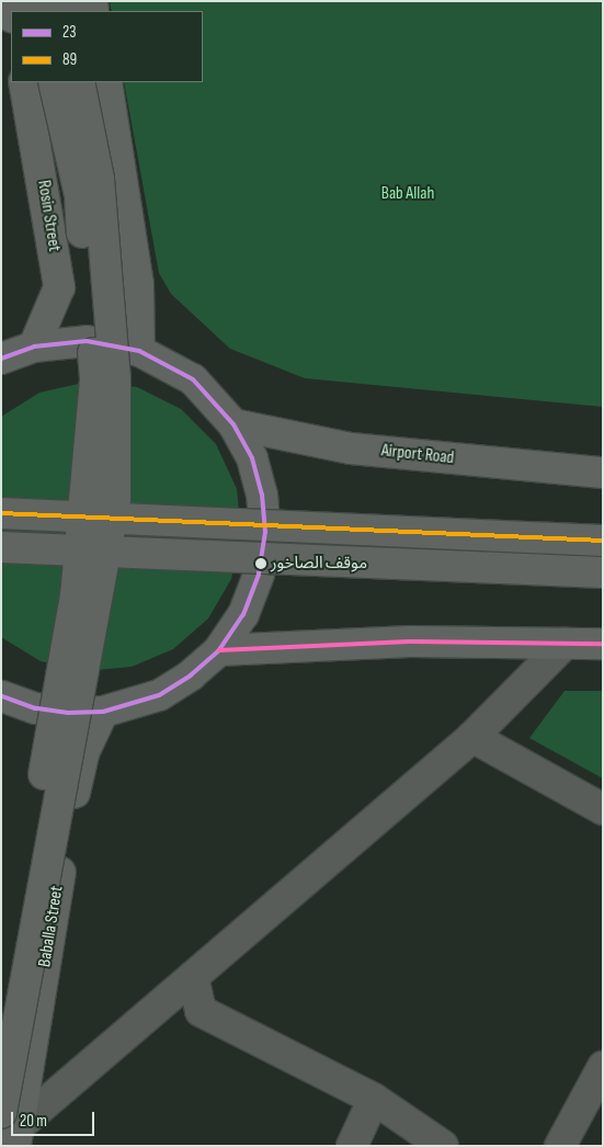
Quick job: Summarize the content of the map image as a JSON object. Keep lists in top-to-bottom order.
{
  "streets": {
    "main road": ["Rosin Street", "Airport Road", "Baballa Street"]
  },
  "parks": ["Bab Allah"],
  "places": ["موقف الصاخور"],
  "lines": ["transit line 23", "transit line 89"],
  "legend": ["23", "89"],
  "scale_bar": "20 m"
}
